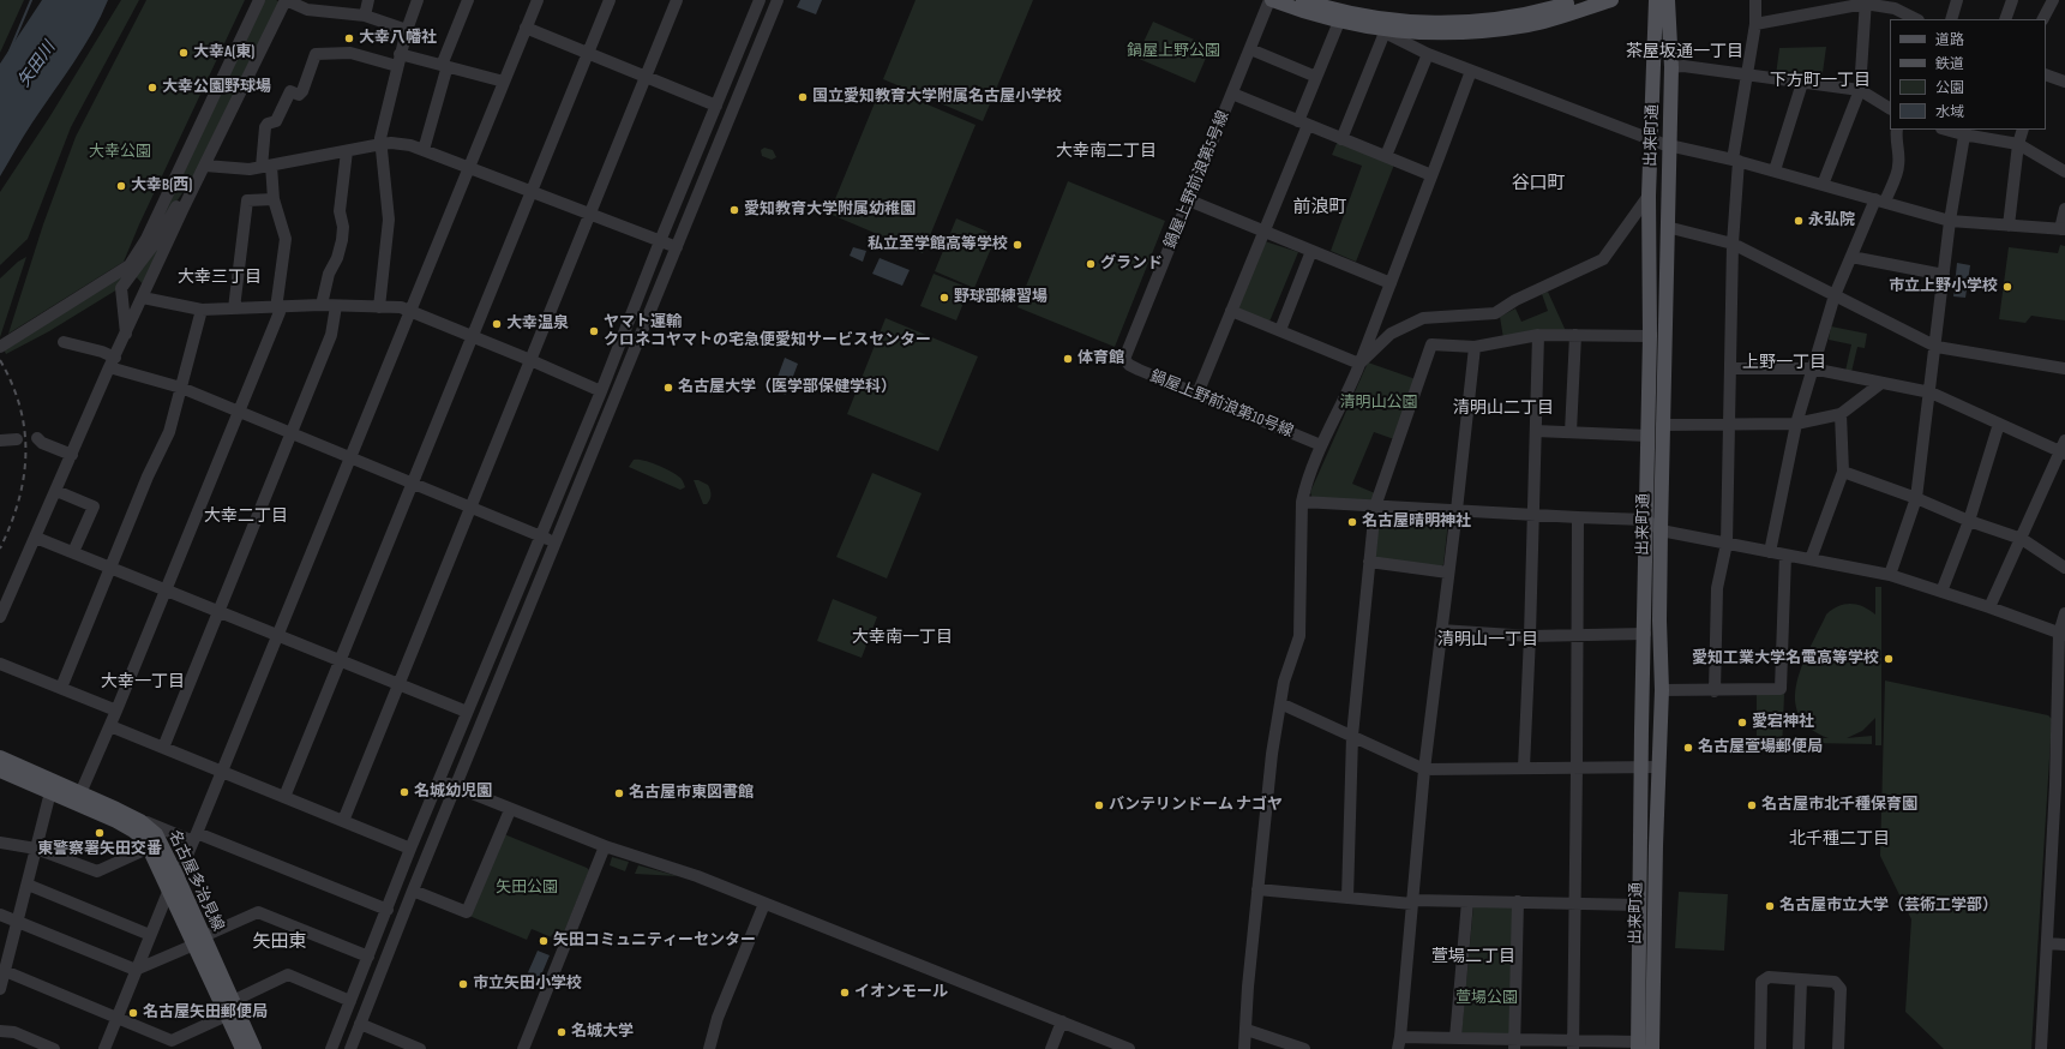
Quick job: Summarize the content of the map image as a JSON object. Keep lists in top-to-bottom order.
{
  "streets": {
    "main road": ["出来町通", "名古屋多治見線"],
    "street": ["鍋屋上野前浪第5号線", "鍋屋上野前浪第10号線"]
  },
  "crossings": [
    ["鍋屋上野前浪第5号線", "鍋屋上野前浪第10号線"]
  ],
  "districts": [
    "茶屋坂通一丁目",
    "下方町一丁目",
    "大幸南二丁目",
    "谷口町",
    "前浪町",
    "大幸三丁目",
    "上野一丁目",
    "清明山二丁目",
    "大幸二丁目",
    "大幸南一丁目",
    "清明山一丁目",
    "大幸一丁目",
    "北千種二丁目",
    "矢田東",
    "萱場二丁目"
  ],
  "water": ["矢田川"],
  "parks": [
    "鍋屋上野公園",
    "大幸公園",
    "清明山公園",
    "矢田公園",
    "萱場公園"
  ],
  "places": [
    "大幸八幡社",
    "大幸A(東)",
    "大幸公園野球場",
    "国立愛知教育大学附属名古屋小学校",
    "大幸B(西)",
    "愛知教育大学附属幼稚園",
    "永弘院",
    "私立至学館高等学校",
    "グランド",
    "市立上野小学校",
    "野球部練習場",
    "大幸温泉",
    "ヤマト運輸 クロネコヤマトの宅急便愛知サービスセンター",
    "体育館",
    "名古屋大学（医学部保健学科）",
    "名古屋晴明神社",
    "愛知工業大学名電高等学校",
    "愛宕神社",
    "名古屋萱場郵便局",
    "名城幼児園",
    "名古屋市東図書館",
    "バンテリンドーム ナゴヤ",
    "名古屋市北千種保育園",
    "東警察署矢田交番",
    "名古屋市立大学（芸術工学部）",
    "矢田コミュニティーセンター",
    "市立矢田小学校",
    "イオンモール",
    "名古屋矢田郵便局",
    "名城大学"
  ],
  "legend": [
    "道路",
    "鉄道",
    "公園",
    "水域"
  ]
}
